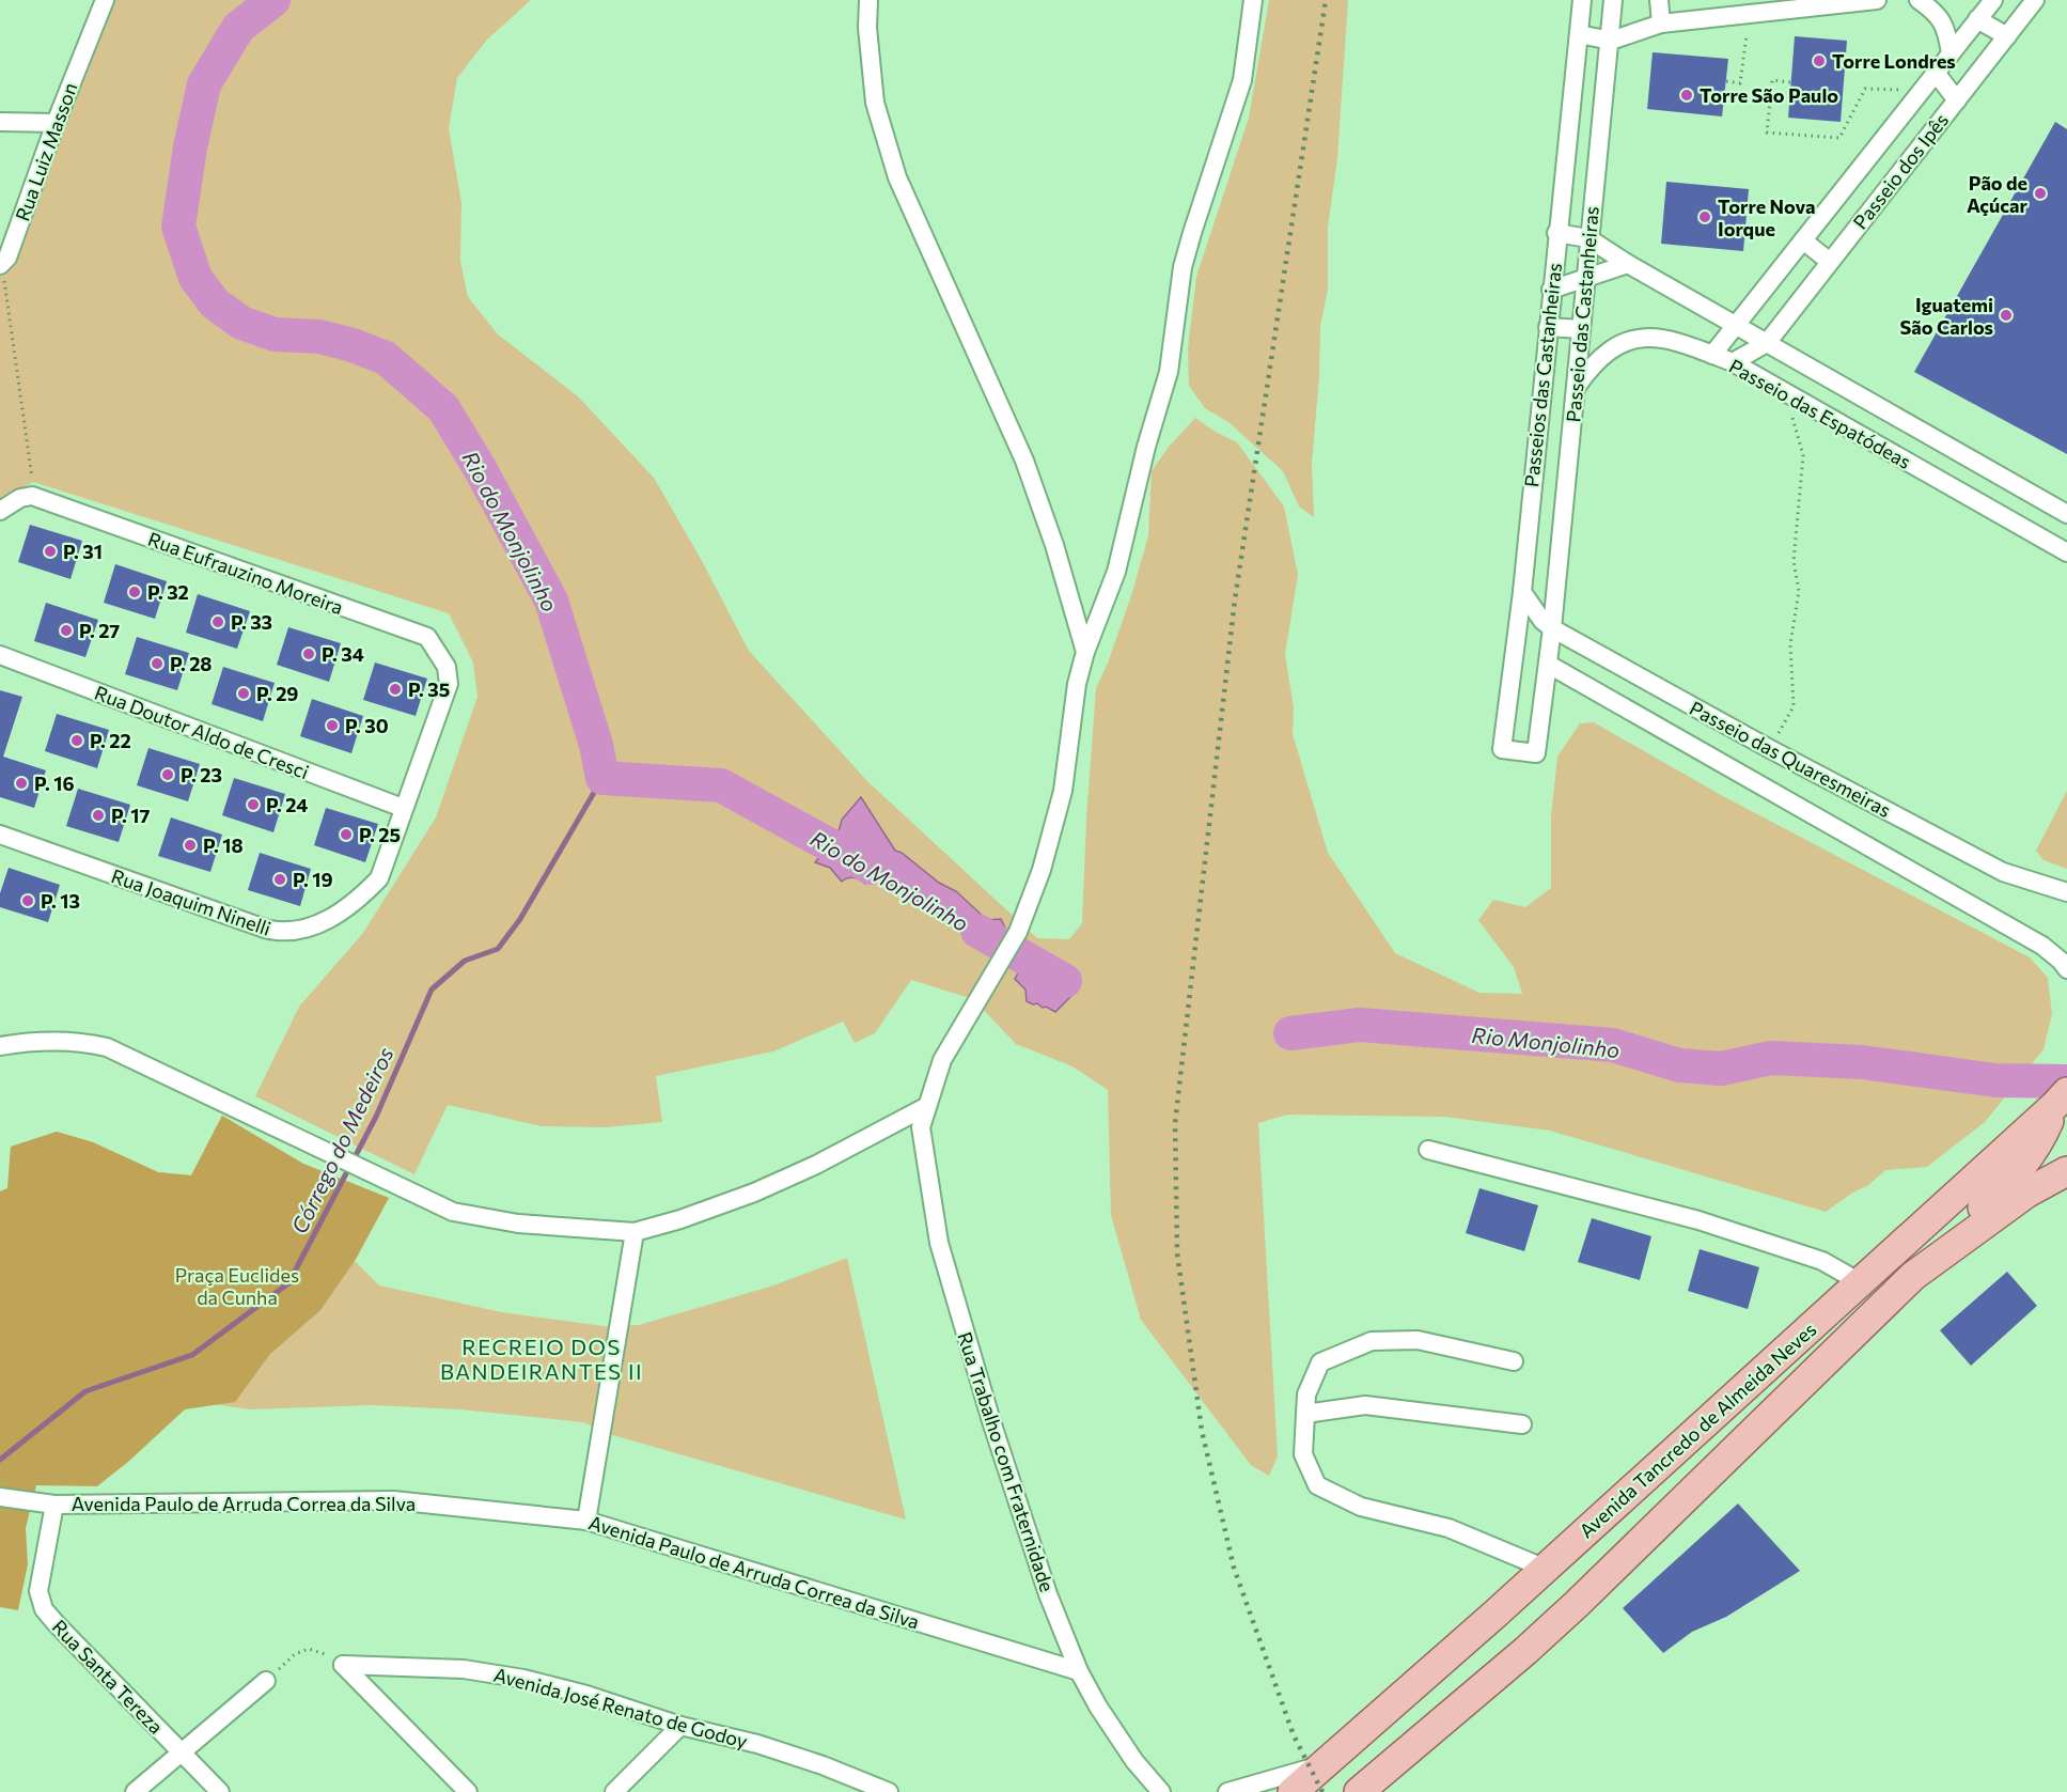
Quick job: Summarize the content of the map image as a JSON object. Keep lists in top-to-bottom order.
{
  "streets": {
    "main road": ["Avenida Tancredo de Almeida Neves"],
    "street": [
      "Rua Luiz Masson",
      "Passeio dos Ipês",
      "Passeio das Castanheiras",
      "Passeios das Castanheiras",
      "Passeio das Espatódeas",
      "Rua Eufrauzino Moreira",
      "Rua Doutor Aldo de Cresci",
      "Passeio das Quaresmeiras",
      "Rua Joaquim Ninelli",
      "Rua Trabalho com Fraternidade",
      "Avenida Paulo de Arruda Correa da Silva",
      "Rua Santa Tereza",
      "Avenida José Renato de Godoy"
    ]
  },
  "crossings": [
    ["Passeio dos Ipês", "Passeio das Espatódeas"],
    ["Passeio das Castanheiras", "Passeio das Espatódeas"],
    ["Passeio das Castanheiras", "Passeio das Quaresmeiras"],
    ["Passeios das Castanheiras", "Passeio das Quaresmeiras"],
    ["Rua Eufrauzino Moreira", "Rua Joaquim Ninelli"],
    ["Rua Doutor Aldo de Cresci", "Rua Joaquim Ninelli"],
    ["Rua Trabalho com Fraternidade", "Avenida Paulo de Arruda Correa da Silva"],
    ["Avenida Paulo de Arruda Correa da Silva", "Rua Santa Tereza"]
  ],
  "districts": ["RECREIO DOS BANDEIRANTES II"],
  "water": ["Rio do Monjolinho", "Rio Monjolinho", "Córrego do Medeiros"],
  "parks": ["Praça Euclides da Cunha"],
  "places": [
    "Torre Londres",
    "Torre São Paulo",
    "Pão de Açúcar",
    "Torre Nova Iorque",
    "Iguatemi São Carlos",
    "P. 31",
    "P. 32",
    "P. 33",
    "P. 27",
    "P. 34",
    "P. 28",
    "P. 35",
    "P. 29",
    "P. 30",
    "P. 22",
    "P. 23",
    "P. 16",
    "P. 24",
    "P. 17",
    "P. 25",
    "P. 18",
    "P. 19",
    "P. 13"
  ]
}
